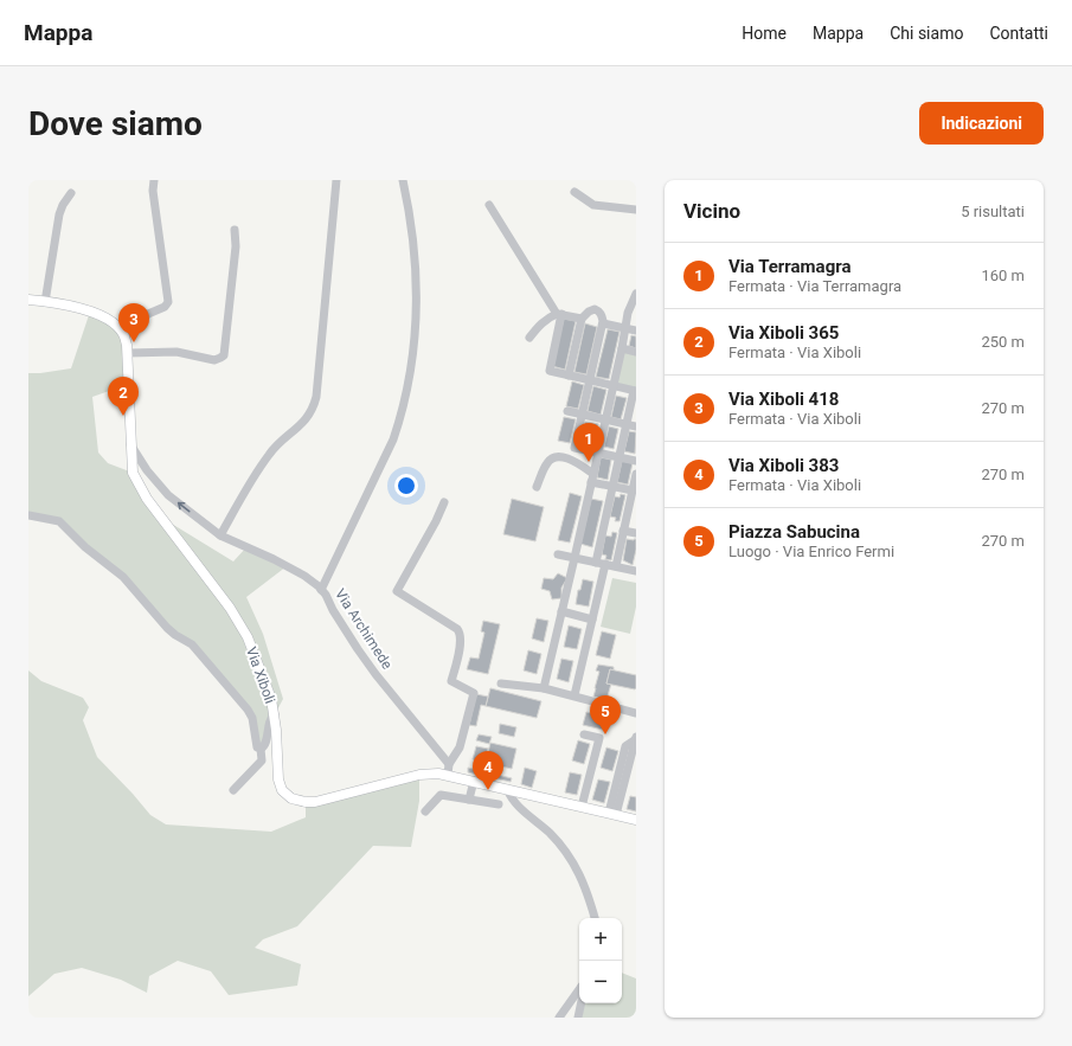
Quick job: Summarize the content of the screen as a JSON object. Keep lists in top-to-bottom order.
{
  "streets": {
    "main road": ["Via Xiboli"],
    "street": ["Via Archimede"]
  },
  "crossings": [
    ["Via Archimede", "Via Xiboli"]
  ],
  "page": {
    "header": "Mappa",
    "nav": [
      "Home",
      "Mappa",
      "Chi siamo",
      "Contatti"
    ],
    "buttons": "Indicazioni",
    "title": "Dove siamo",
    "heading": ["Vicino", "5 risultati"],
    "list": [
      {
        "mark": "1",
        "name": "Via Terramagra",
        "note": "Fermata · Via Terramagra",
        "value": "160 m"
      },
      {
        "mark": "2",
        "name": "Via Xiboli 365",
        "note": "Fermata · Via Xiboli",
        "value": "250 m"
      },
      {
        "mark": "3",
        "name": "Via Xiboli 418",
        "note": "Fermata · Via Xiboli",
        "value": "270 m"
      },
      {
        "mark": "4",
        "name": "Via Xiboli 383",
        "note": "Fermata · Via Xiboli",
        "value": "270 m"
      },
      {
        "mark": "5",
        "name": "Piazza Sabucina",
        "note": "Luogo · Via Enrico Fermi",
        "value": "270 m"
      }
    ],
    "pins": [
      "3",
      "2",
      "1",
      "5",
      "4"
    ],
    "map_buttons": ["+", "−"]
  }
}
